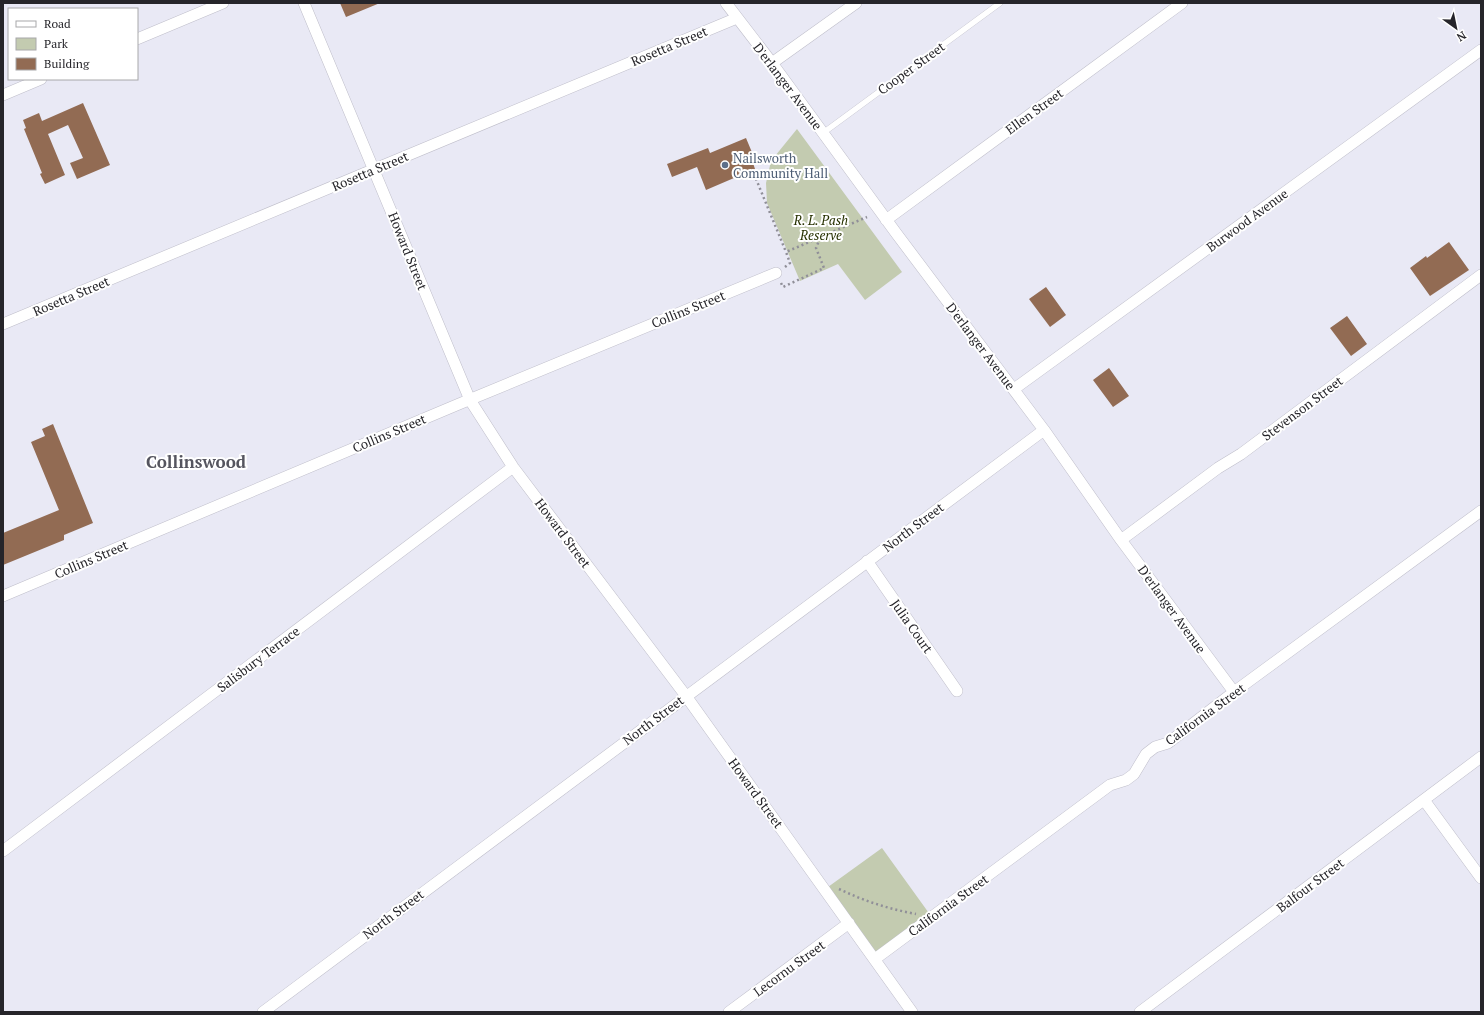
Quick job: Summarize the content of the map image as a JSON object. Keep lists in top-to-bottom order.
{
  "streets": {
    "street": [
      "Rosetta Street",
      "D'erlanger Avenue",
      "Ellen Street",
      "Burwood Avenue",
      "Howard Street",
      "Collins Street",
      "Stevenson Street",
      "North Street",
      "Julia Court",
      "Salisbury Terrace",
      "California Street",
      "Balfour Street",
      "Lecornu Street"
    ],
    "lane": ["Cooper Street"]
  },
  "crossings": [
    ["Rosetta Street", "D'erlanger Avenue"],
    ["Rosetta Street", "Howard Street"],
    ["Cooper Street", "D'erlanger Avenue"],
    ["D'erlanger Avenue", "Ellen Street"],
    ["D'erlanger Avenue", "Burwood Avenue"],
    ["D'erlanger Avenue", "Stevenson Street"],
    ["D'erlanger Avenue", "North Street"],
    ["D'erlanger Avenue", "California Street"],
    ["Howard Street", "Collins Street"],
    ["Howard Street", "North Street"],
    ["Howard Street", "Salisbury Terrace"],
    ["Howard Street", "California Street"],
    ["Howard Street", "Lecornu Street"],
    ["North Street", "Julia Court"]
  ],
  "districts": ["Collinswood"],
  "parks": ["R. L. Pash Reserve"],
  "places": ["Nailsworth Community Hall"],
  "legend": ["Road", "Park", "Building"],
  "north": "bottom right"
}
